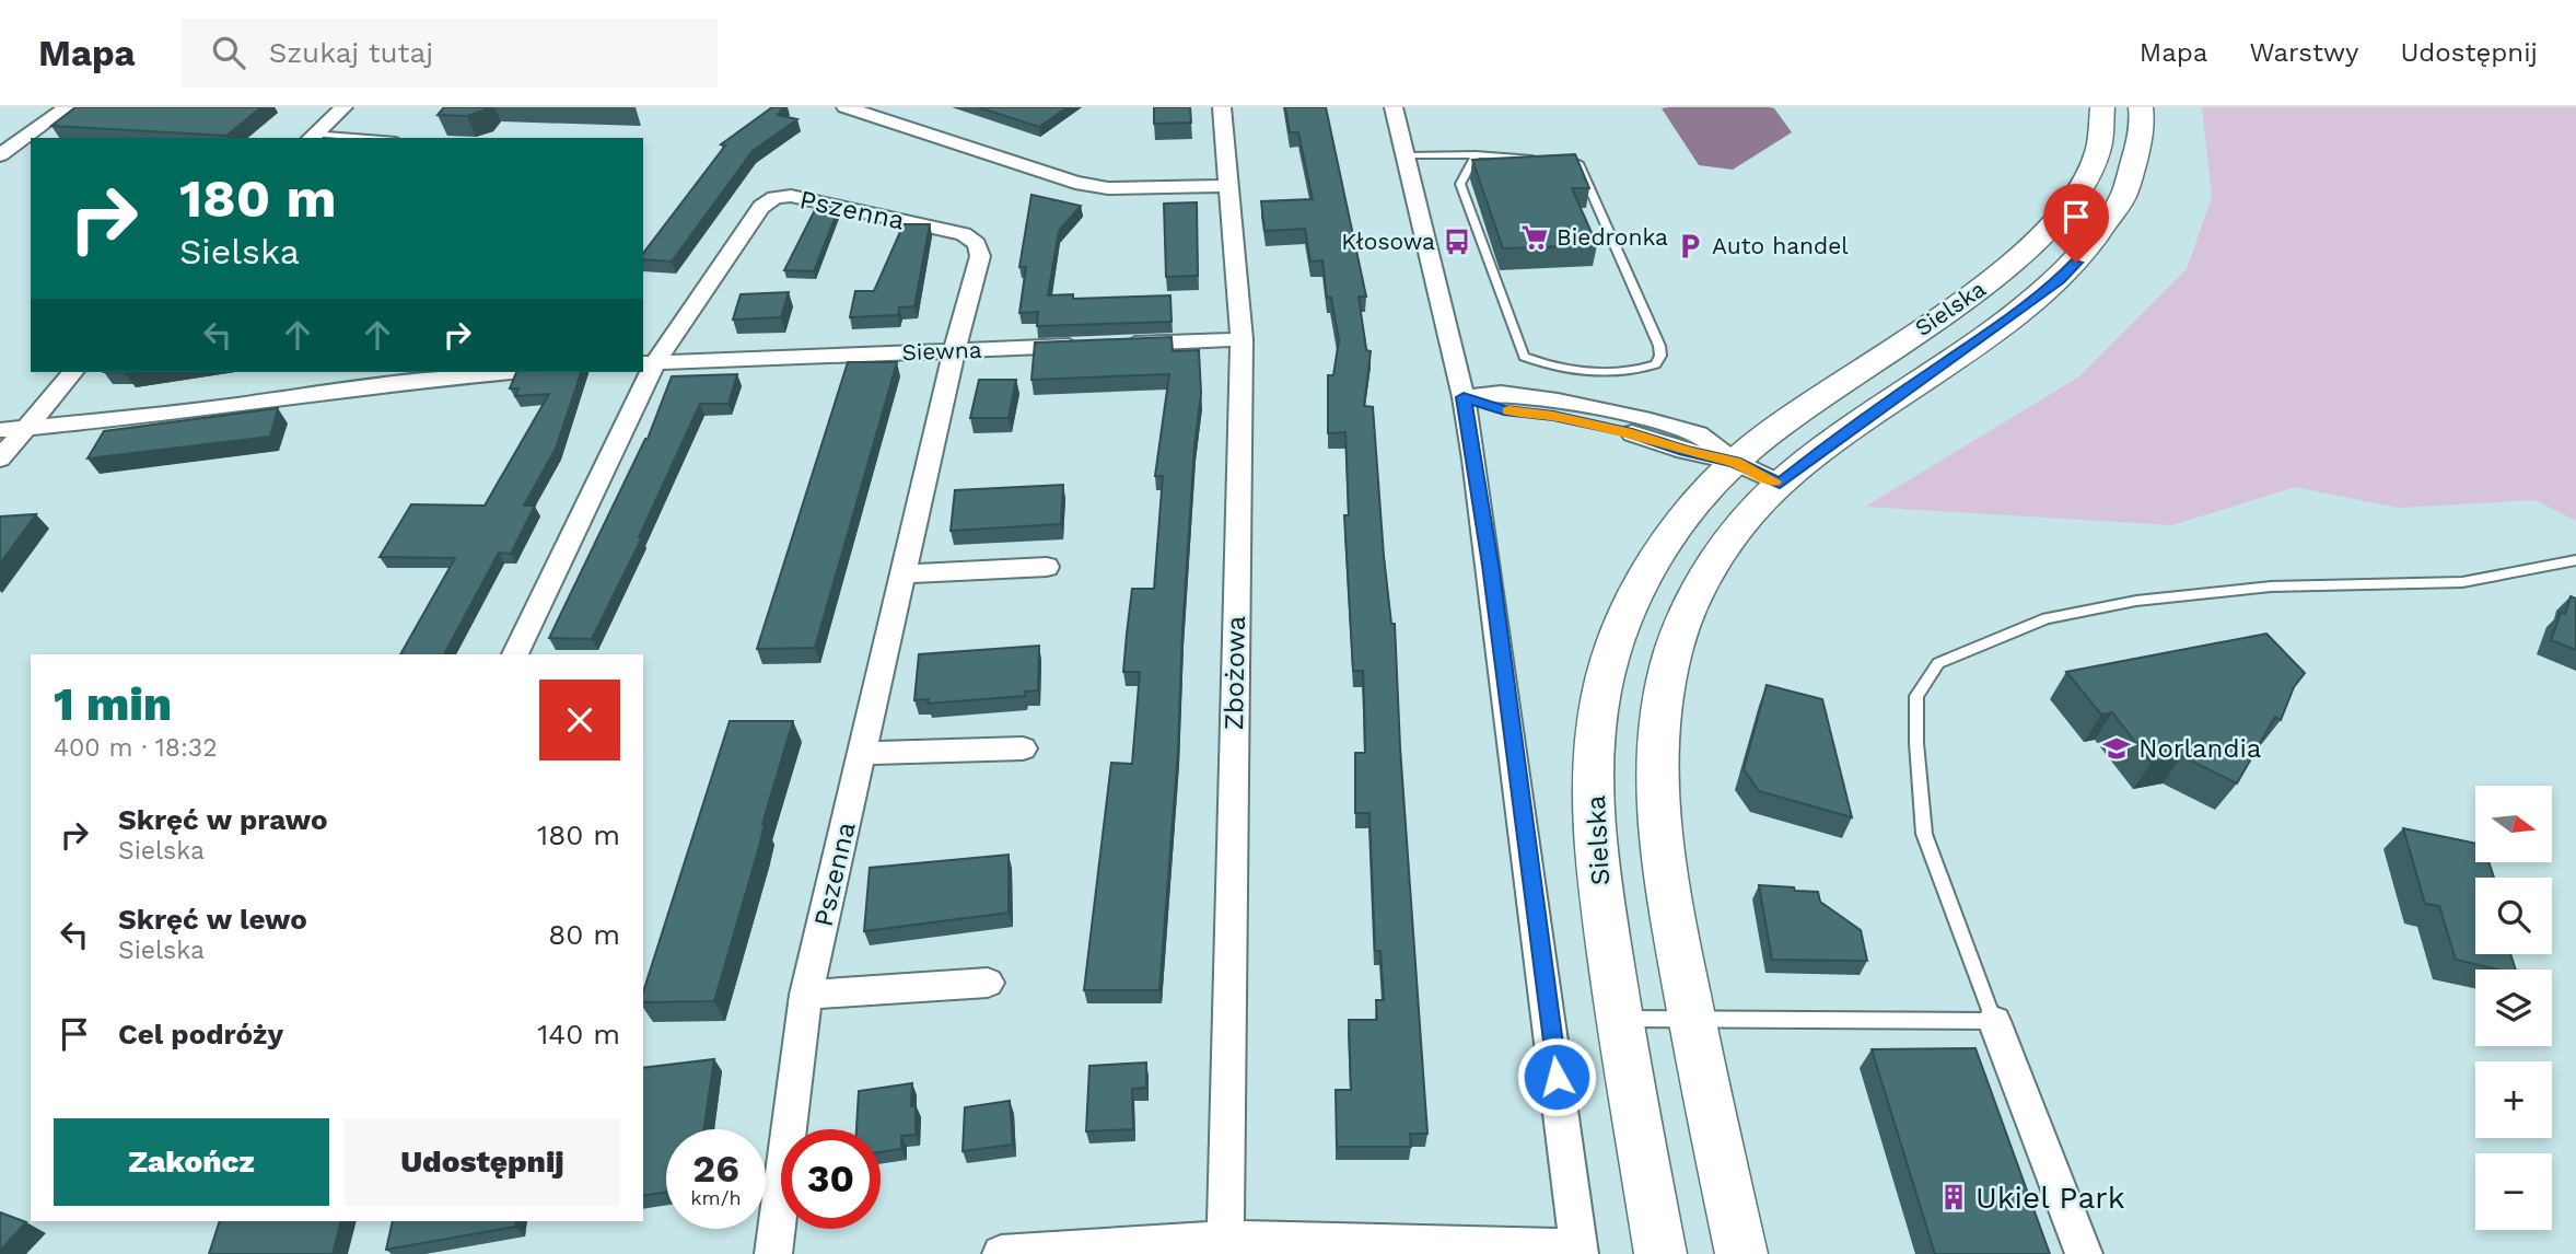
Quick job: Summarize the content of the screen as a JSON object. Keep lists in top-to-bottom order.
{
  "streets": {
    "main road": ["Sielska"],
    "street": ["Pszenna", "Siewna", "Zbożowa"]
  },
  "crossings": [
    ["Pszenna", "Siewna"]
  ],
  "places": {
    "supermarket": ["Biedronka"],
    "bus stop": ["Kłosowa"],
    "parking": ["Auto handel"],
    "school or university": ["Norlandia"],
    "building": ["Ukiel Park"]
  },
  "north": "right",
  "page": {
    "header": "Mapa",
    "search": "Szukaj tutaj",
    "nav": ["Mapa", "Warstwy", "Udostępnij"],
    "turn": ["180 m", "Sielska"],
    "heading": ["1 min", "400 m · 18:32"],
    "list": [
      {
        "name": "Skręć w prawo",
        "note": "Sielska",
        "value": "180 m"
      },
      {
        "name": "Skręć w lewo",
        "note": "Sielska",
        "value": "80 m"
      },
      {
        "name": "Cel podróży",
        "value": "140 m"
      }
    ],
    "map_buttons": ["+", "−"],
    "buttons": ["Zakończ", "Udostępnij"],
    "speed": "26 km/h",
    "limit": "30"
  }
}
